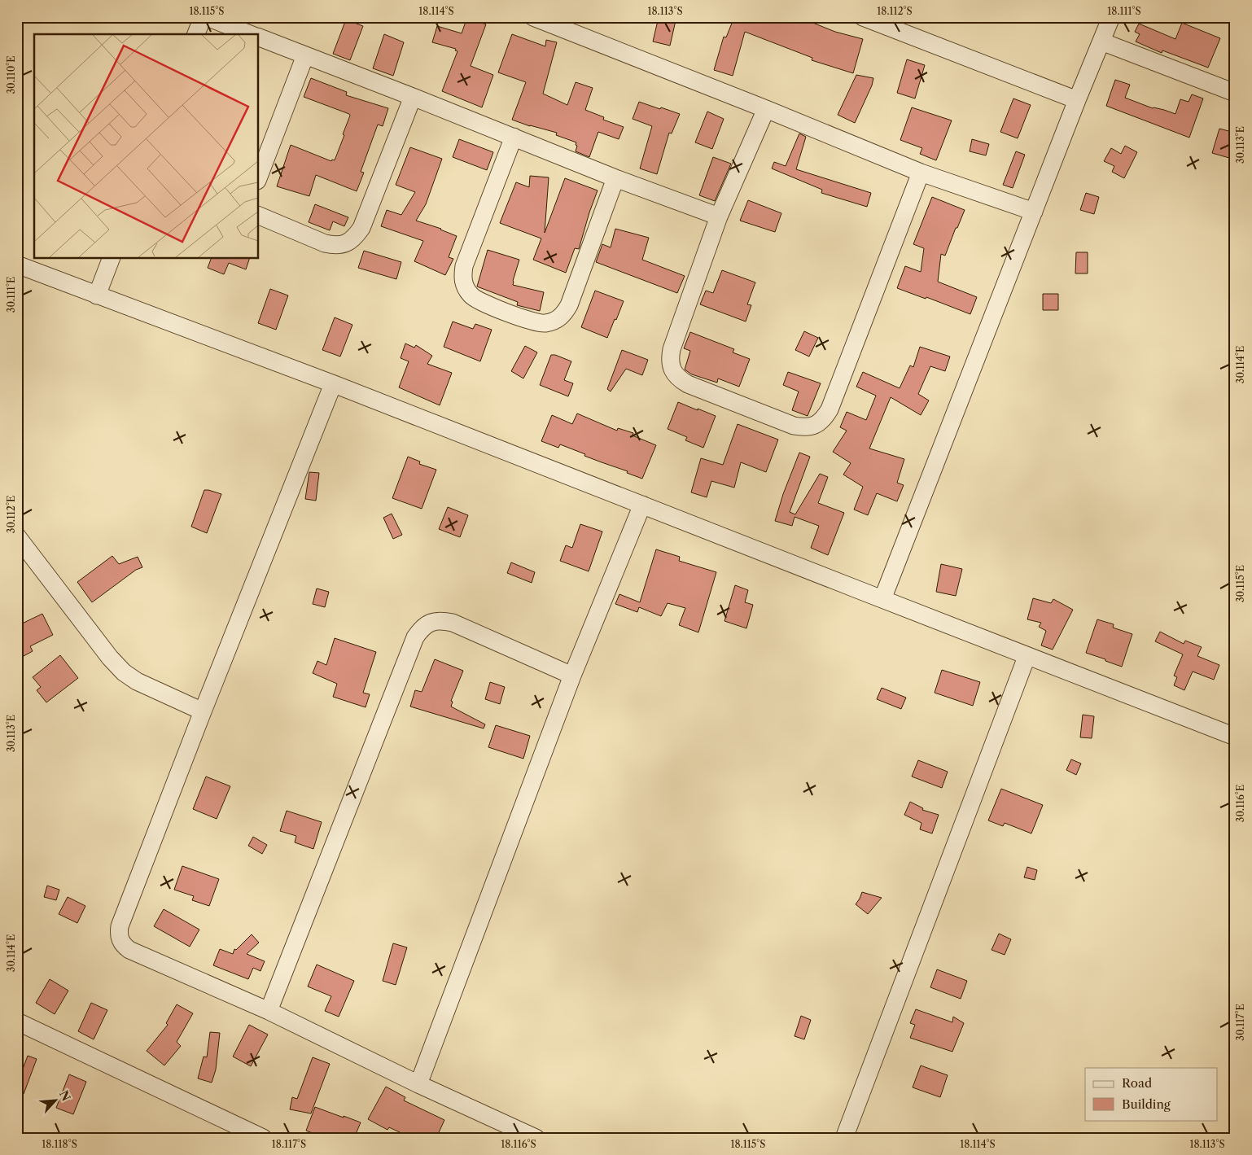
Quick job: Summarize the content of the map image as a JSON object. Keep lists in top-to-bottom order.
{
  "legend": ["Road", "Building"],
  "north": "top right",
  "coordinates": [
    "18.115°S",
    "18.114°S",
    "18.113°S",
    "18.112°S",
    "18.111°S",
    "30.110°E",
    "30.113°E",
    "30.111°E",
    "30.114°E",
    "30.112°E",
    "30.115°E",
    "30.116°E",
    "30.117°E",
    "18.118°S",
    "18.117°S",
    "18.116°S"
  ]
}
